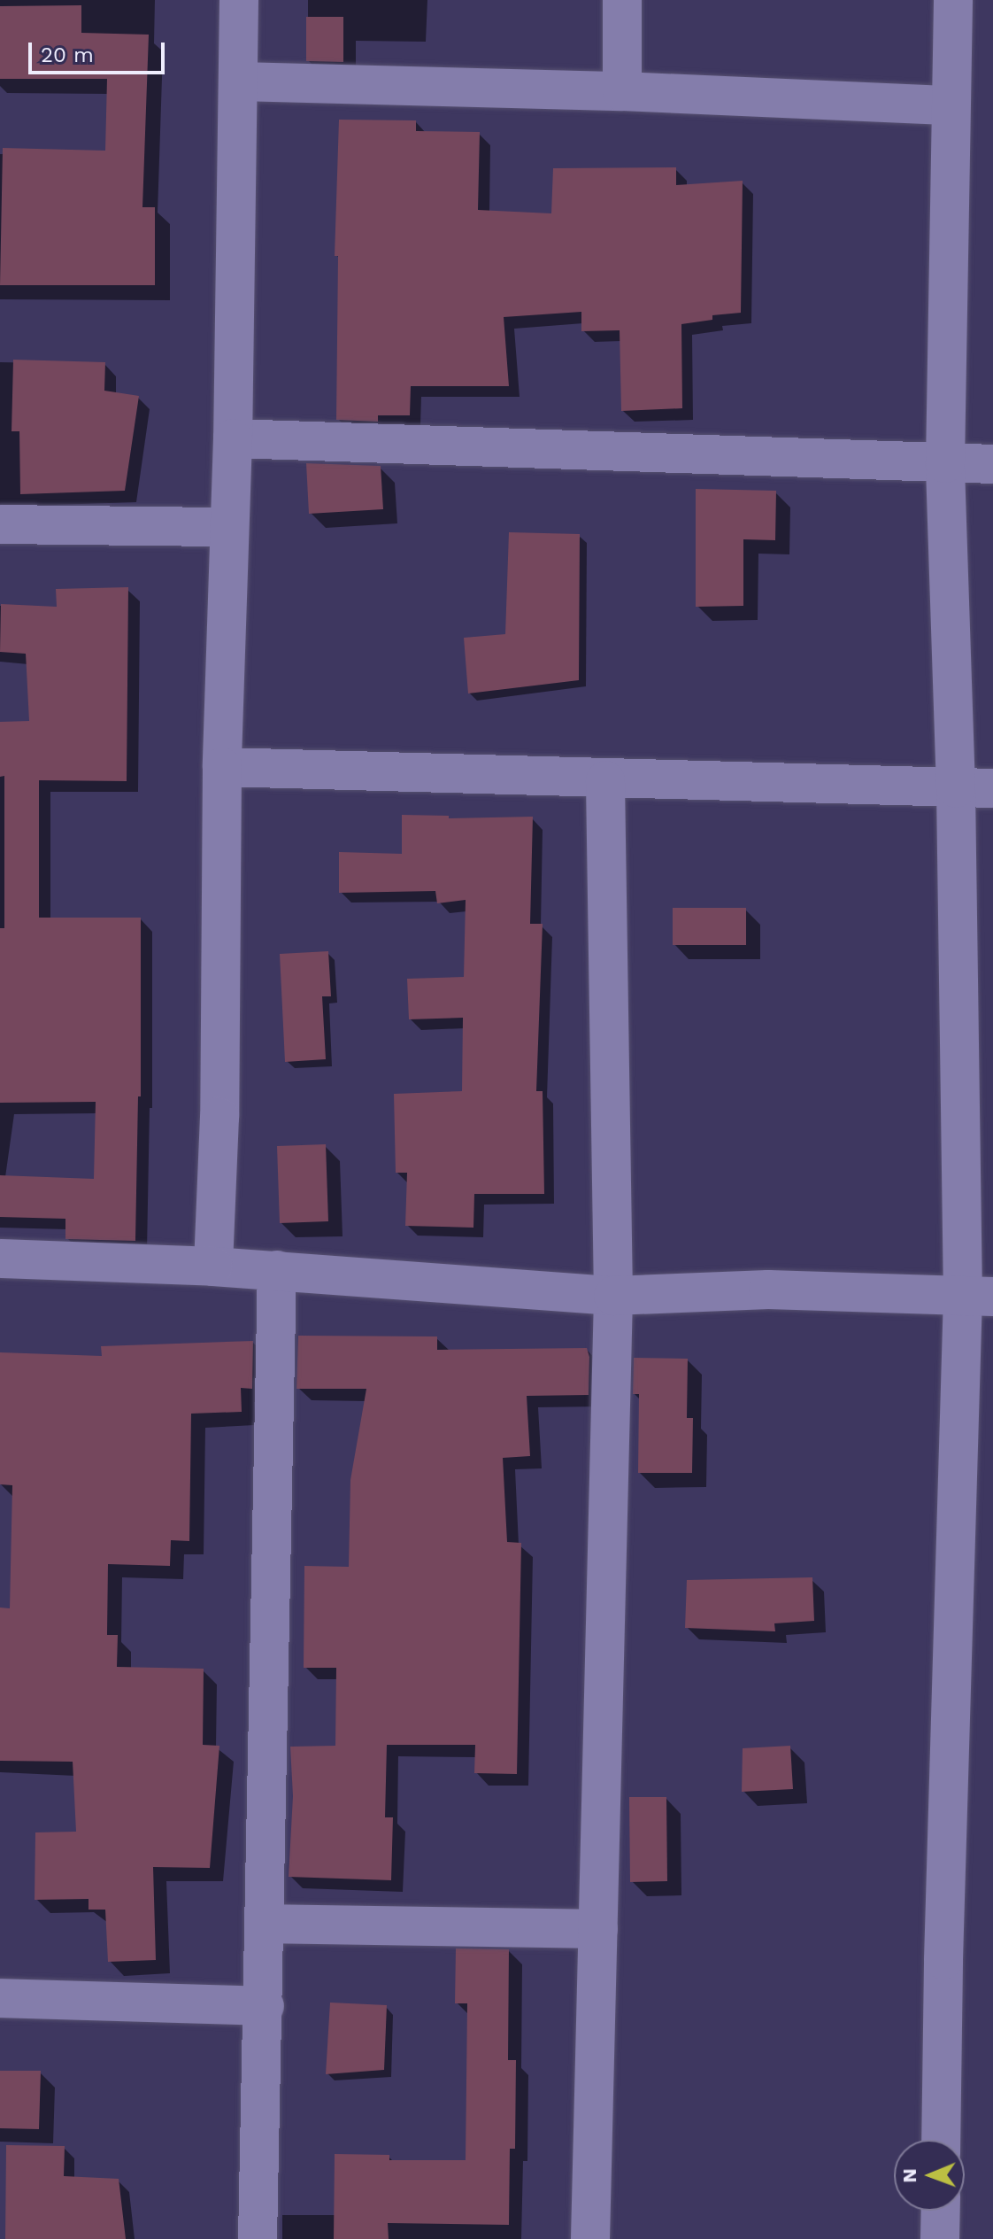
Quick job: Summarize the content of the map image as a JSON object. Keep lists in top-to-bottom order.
{
  "scale_bar": "20 m",
  "north": "left"
}
